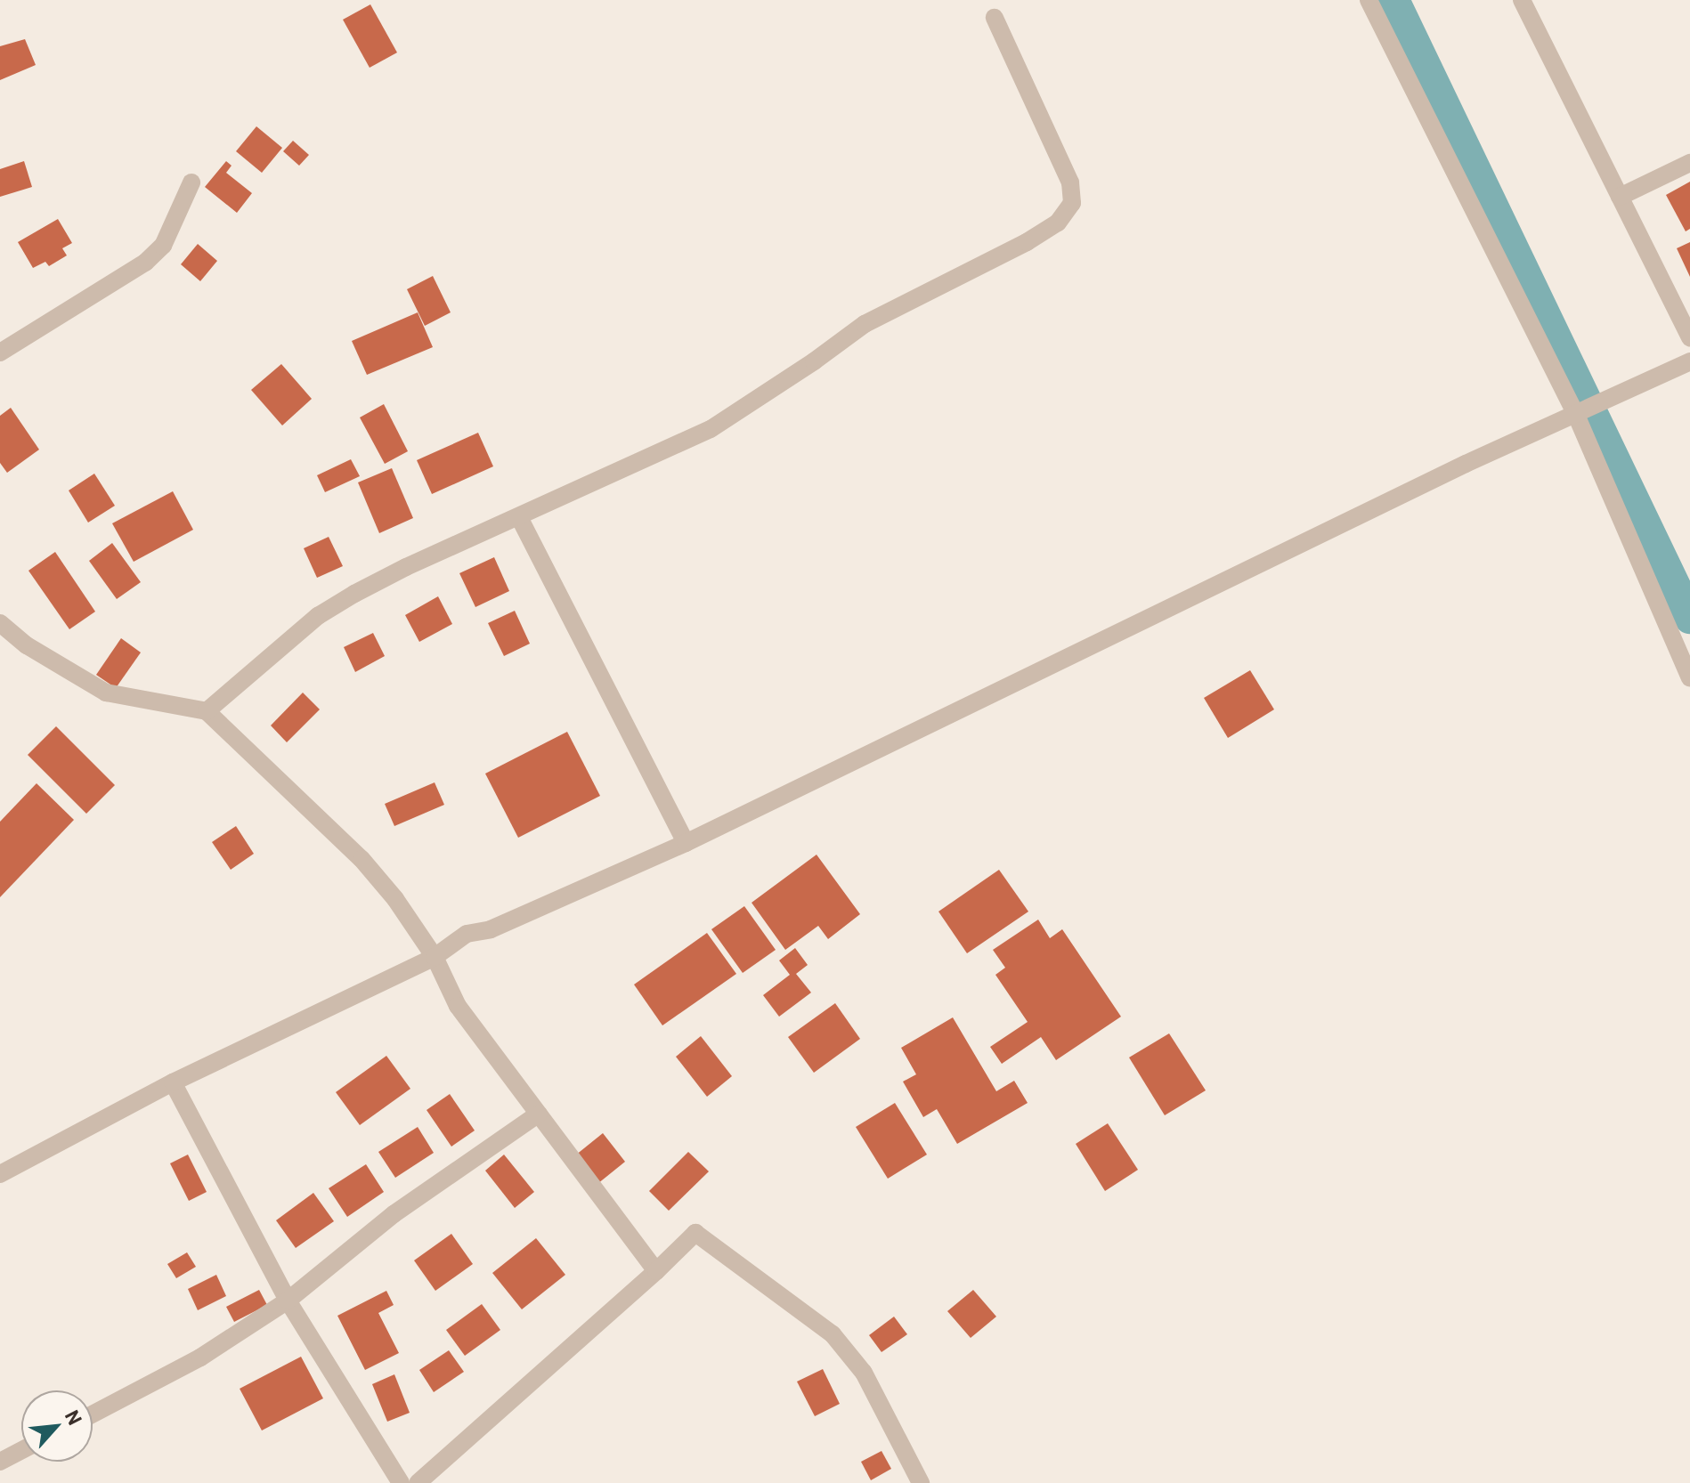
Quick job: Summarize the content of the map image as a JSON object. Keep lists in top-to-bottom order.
{
  "north": "top right"
}
